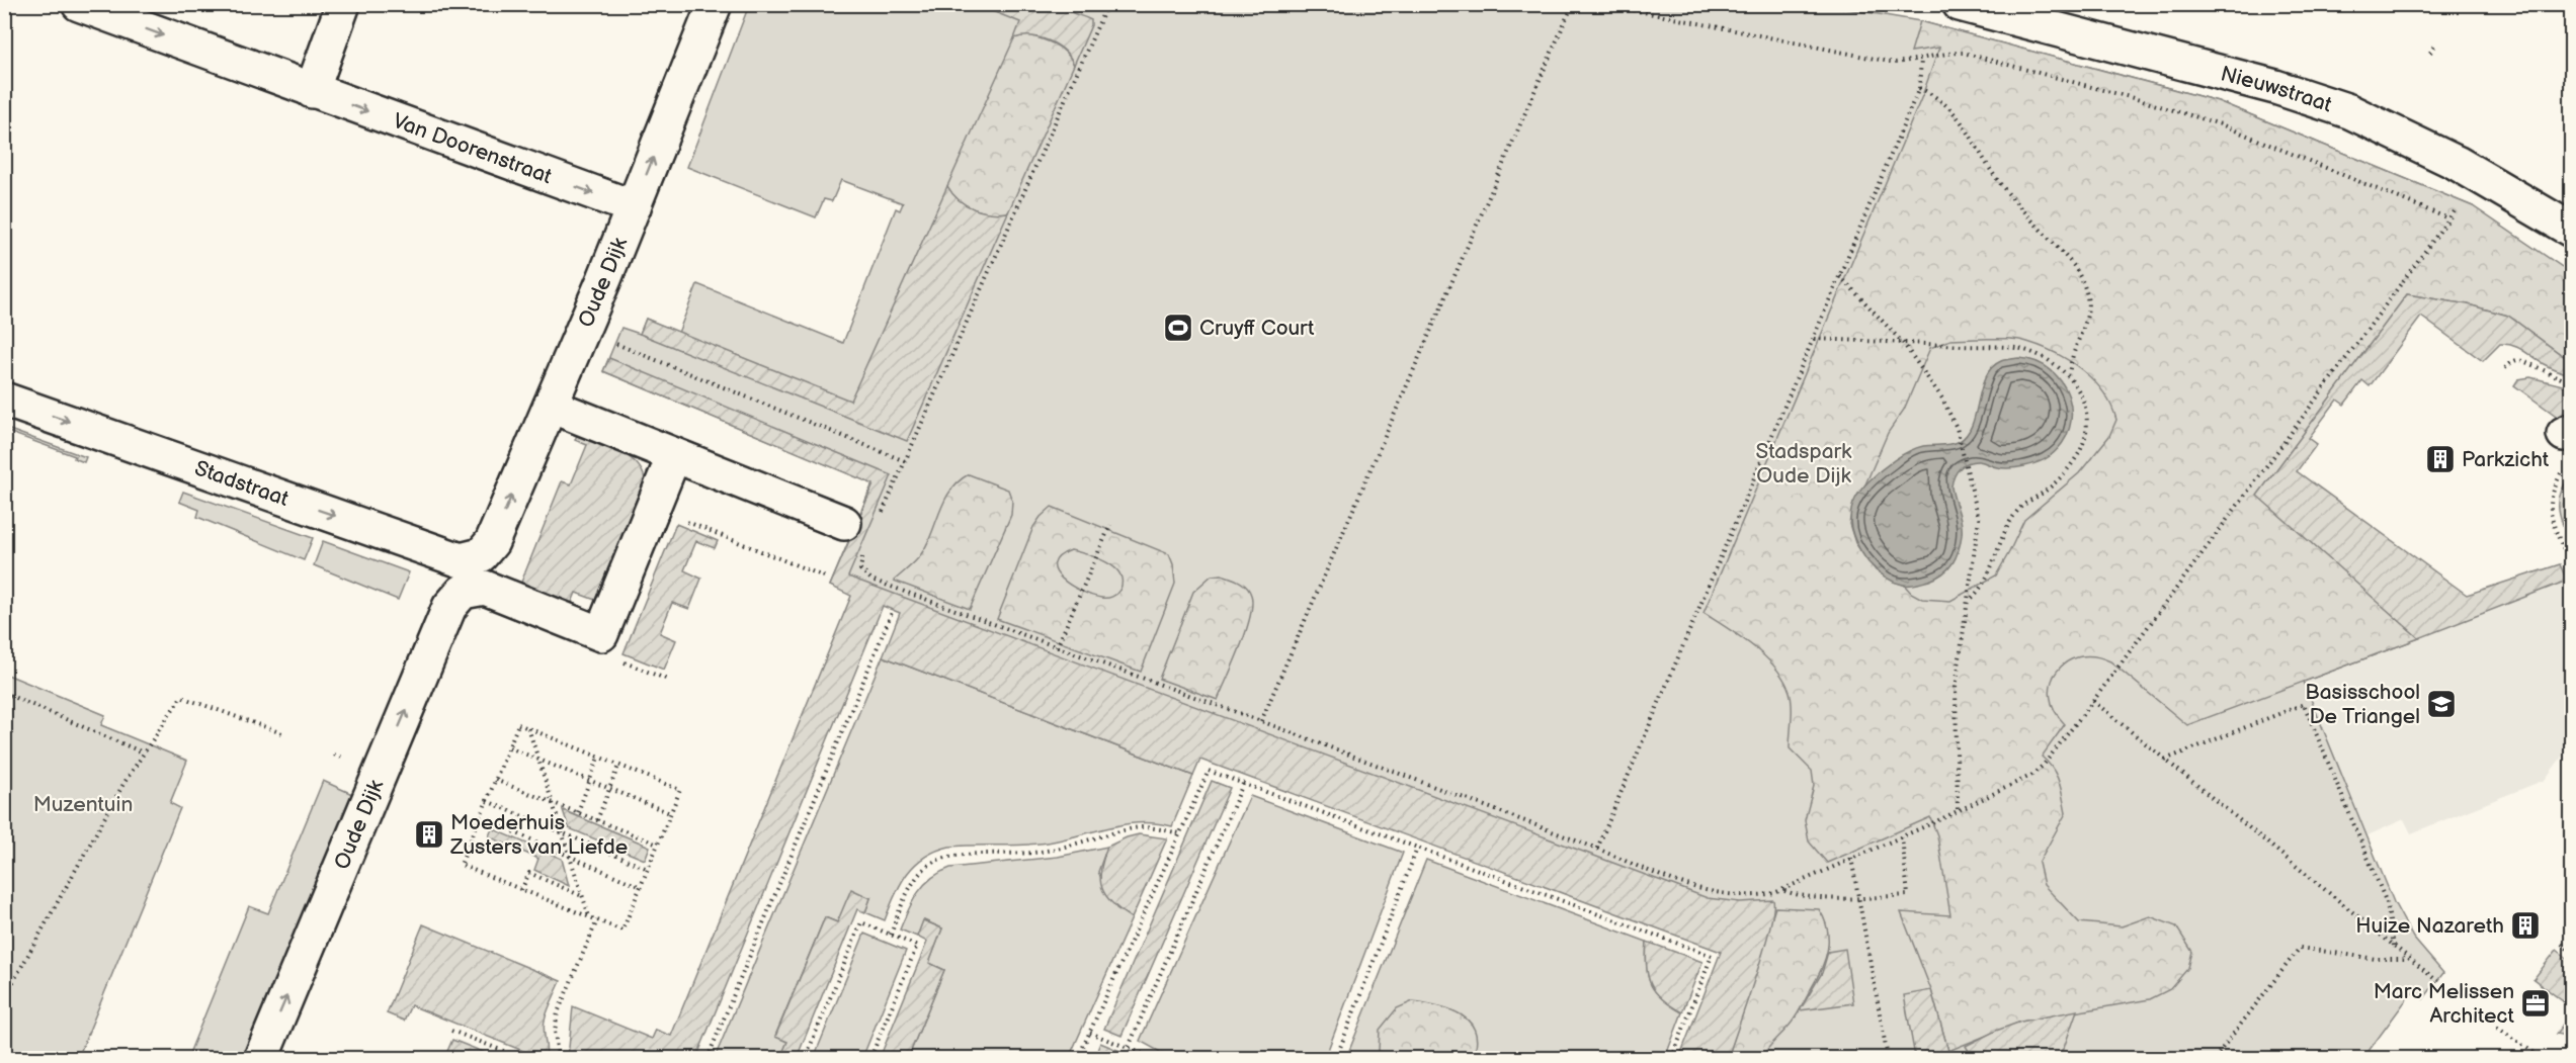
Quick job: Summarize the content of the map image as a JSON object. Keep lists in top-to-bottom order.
{
  "streets": {
    "street": [
      "Nieuwstraat",
      "Van Doorenstraat",
      "Oude Dijk",
      "Stadstraat"
    ]
  },
  "crossings": [
    ["Van Doorenstraat", "Oude Dijk"],
    ["Oude Dijk", "Stadstraat"]
  ],
  "one_way": ["Van Doorenstraat", "Oude Dijk", "Stadstraat"],
  "parks": ["Stadspark Oude Dijk", "Muzentuin"],
  "places": {
    "sports": ["Cruyff Court"],
    "building": ["Parkzicht", "Moederhuis Zusters van Liefde", "Huize Nazareth"],
    "school or university": ["Basisschool De Triangel"],
    "office": ["Marc Melissen Architect"]
  }
}
